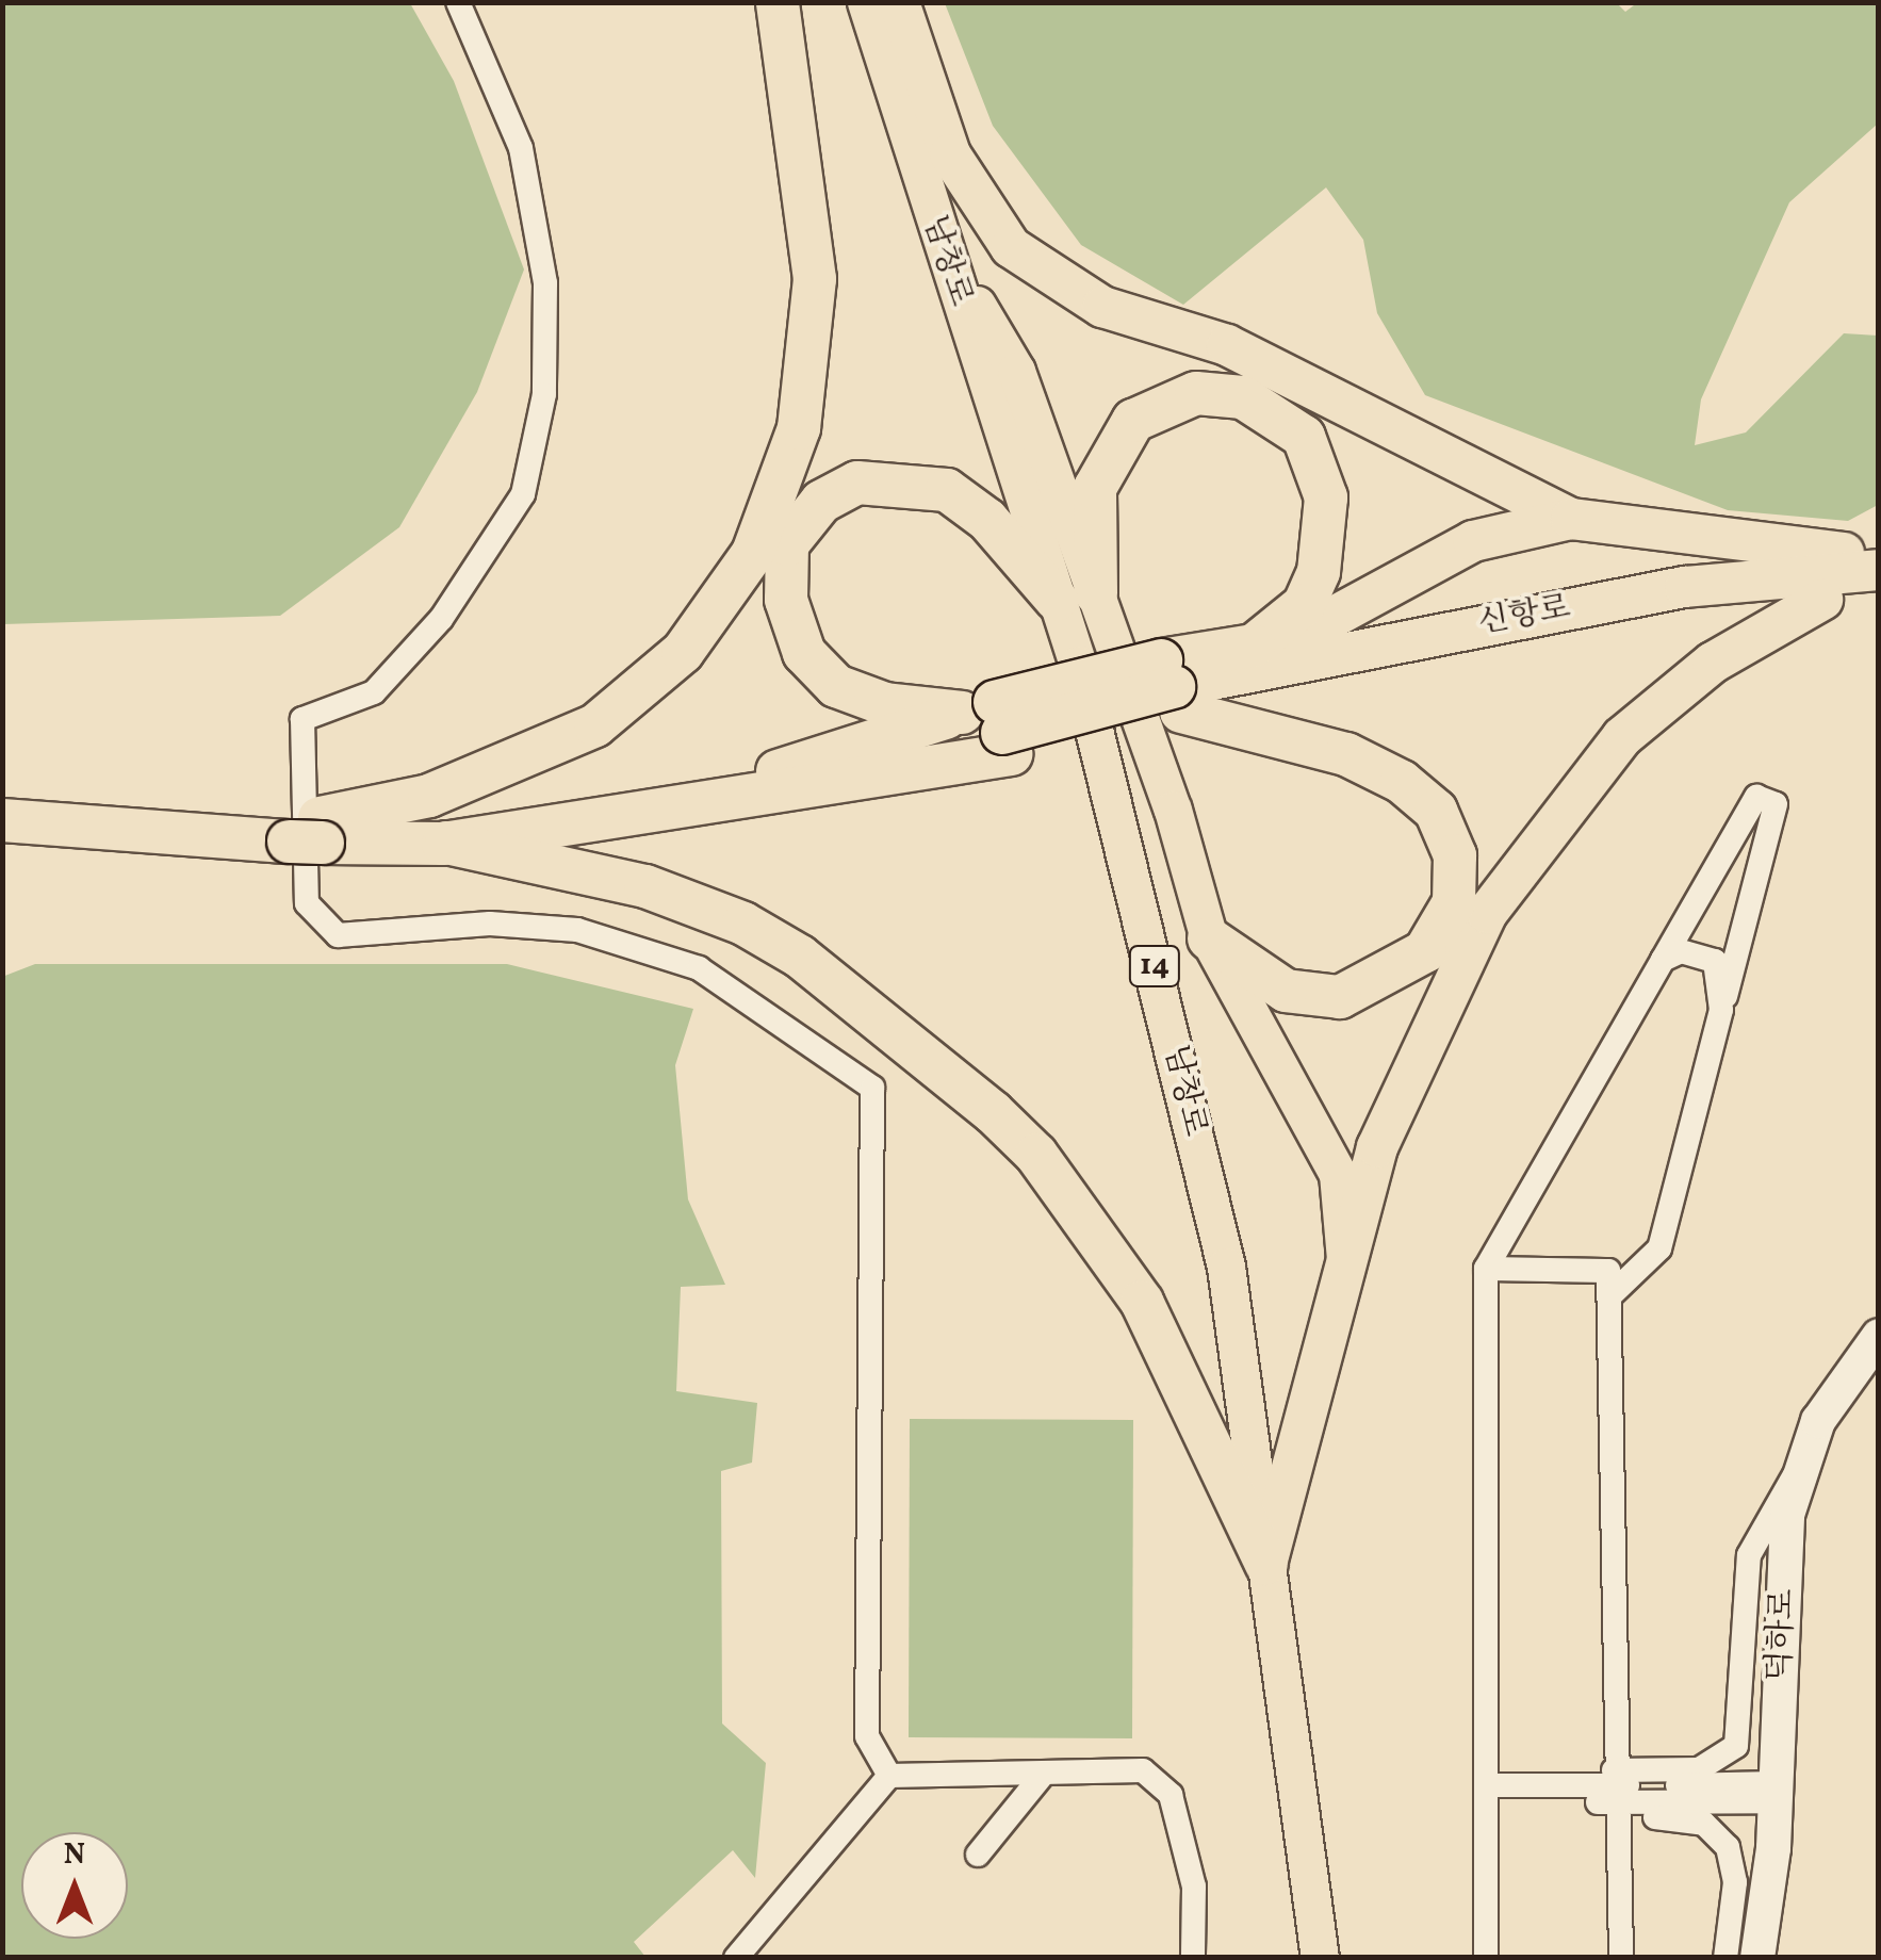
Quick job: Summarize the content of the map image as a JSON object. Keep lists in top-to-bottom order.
{
  "streets": {
    "highway": ["신항로"],
    "main road": ["남창로", "14", "덕하로"]
  },
  "north": "top"
}
